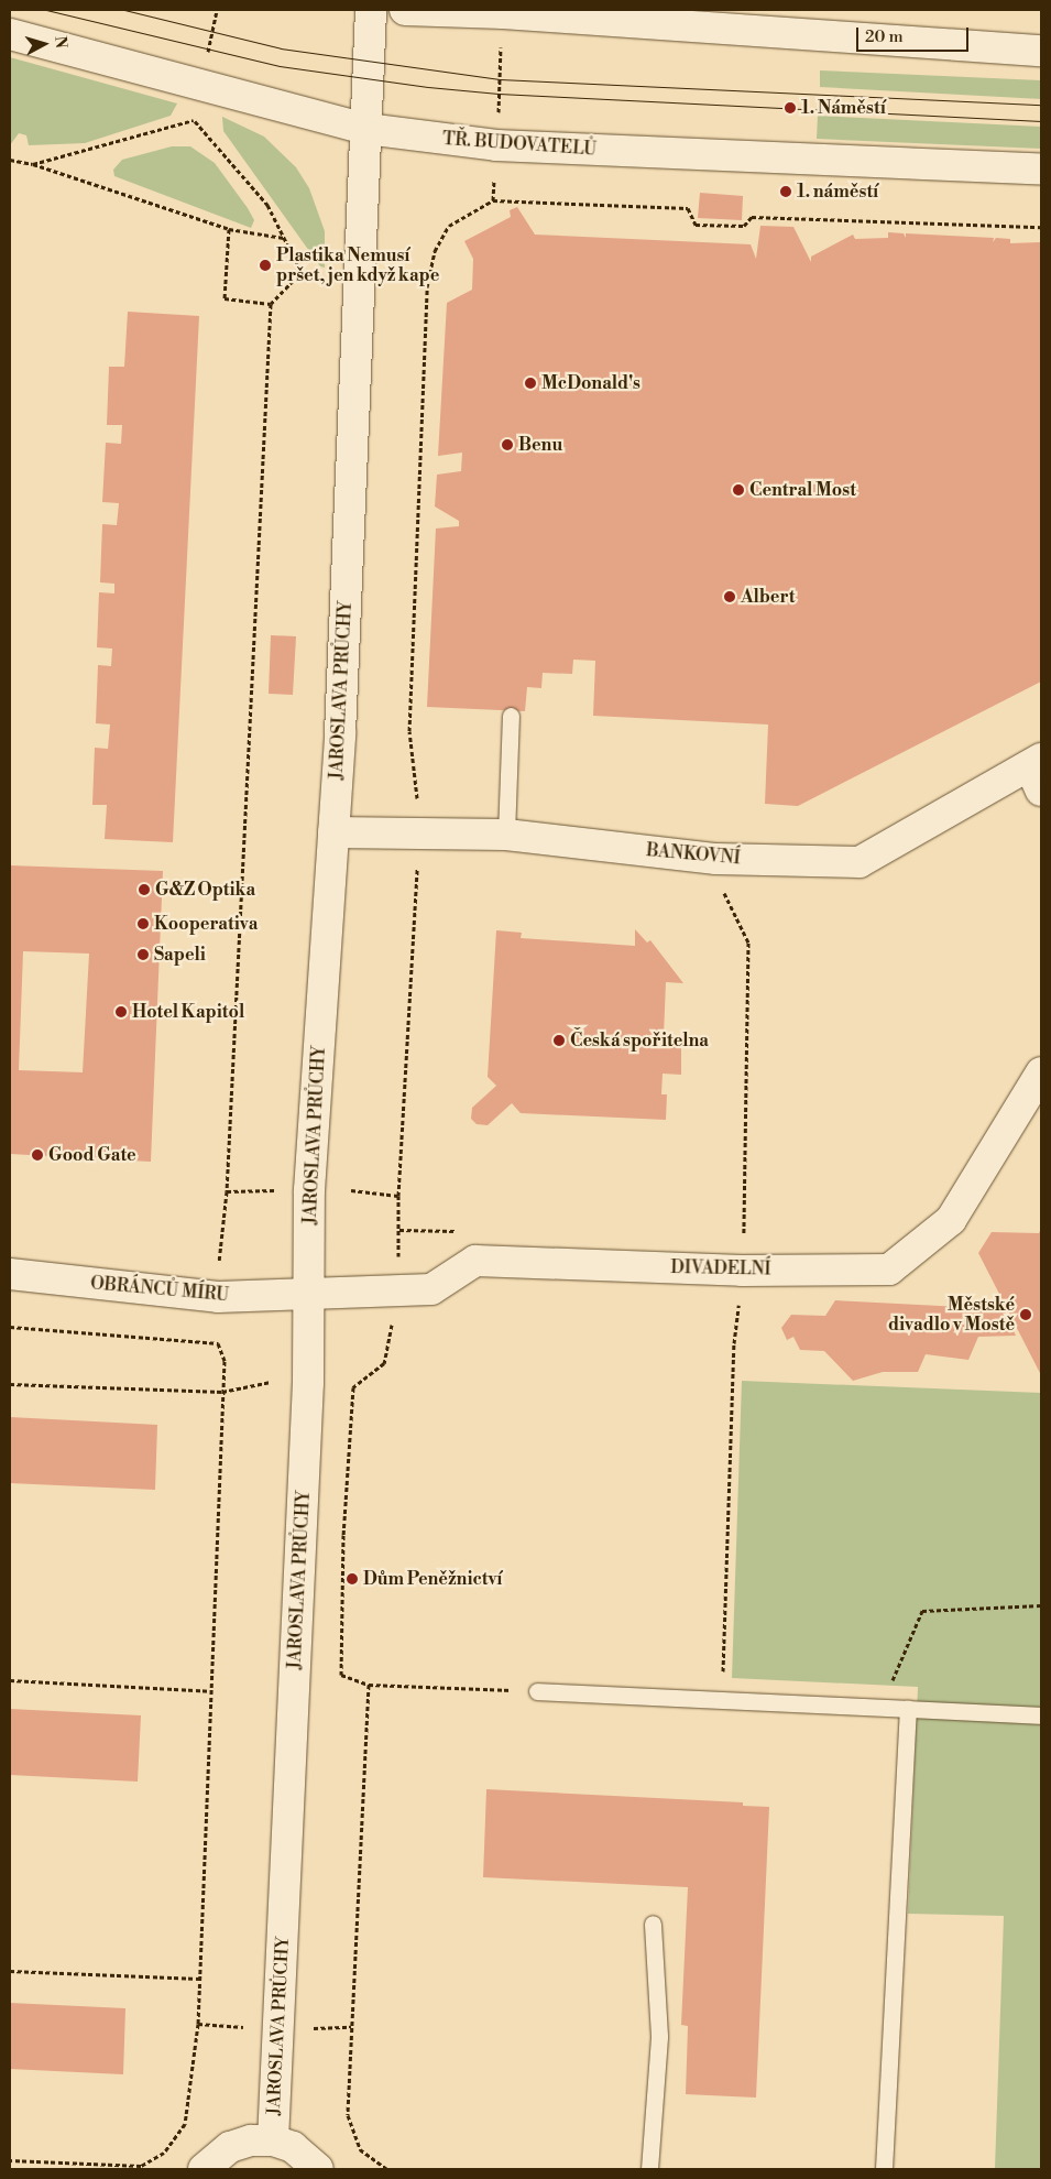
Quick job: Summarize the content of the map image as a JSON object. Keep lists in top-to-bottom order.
{
  "streets": {
    "street": [
      "TŘ. BUDOVATELŮ",
      "JAROSLAVA PRŮCHY",
      "BANKOVNÍ",
      "DIVADELNÍ",
      "OBRÁNCŮ MÍRU"
    ]
  },
  "crossings": [
    ["TŘ. BUDOVATELŮ", "JAROSLAVA PRŮCHY"],
    ["JAROSLAVA PRŮCHY", "BANKOVNÍ"],
    ["JAROSLAVA PRŮCHY", "DIVADELNÍ"],
    ["JAROSLAVA PRŮCHY", "OBRÁNCŮ MÍRU"],
    ["DIVADELNÍ", "OBRÁNCŮ MÍRU"]
  ],
  "places": [
    "1. Náměstí",
    "1. náměstí",
    "Plastika Nemusí pršet, jen když kape",
    "McDonald's",
    "Benu",
    "Central Most",
    "Albert",
    "G&Z Optika",
    "Kooperativa",
    "Sapeli",
    "Hotel Kapitol",
    "Česká spořitelna",
    "Good Gate",
    "Městské divadlo v Mostě",
    "Dům Peněžnictví"
  ],
  "scale_bar": "20 m",
  "north": "right"
}
